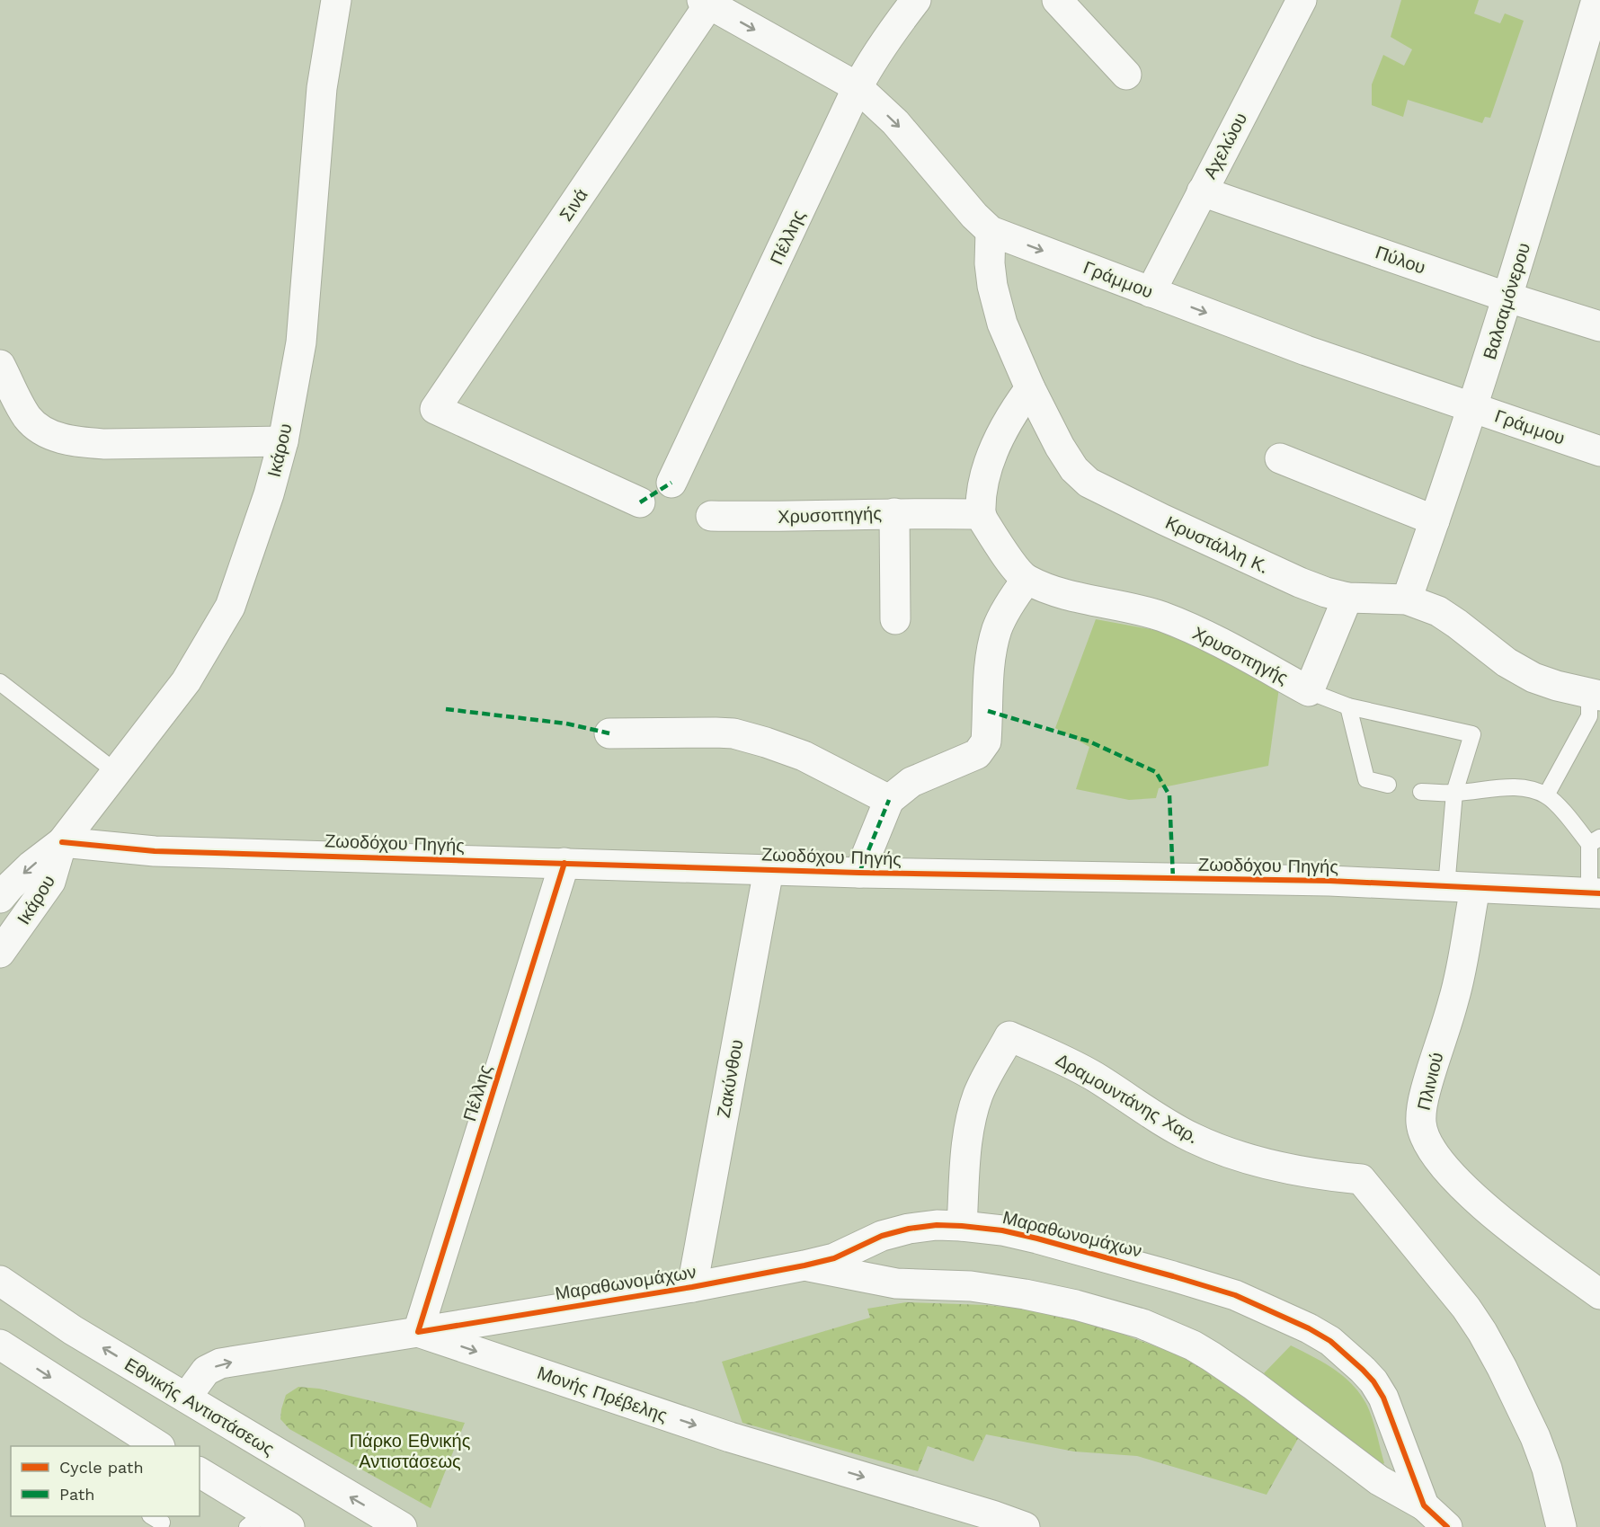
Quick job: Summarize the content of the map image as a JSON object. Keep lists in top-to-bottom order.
{
  "streets": {
    "street": [
      "Αχελώου",
      "Σινά",
      "Πέλλης",
      "Πύλου",
      "Γράμμου",
      "Βαλσαμόνερου",
      "Ικάρου",
      "Χρυσοπηγής",
      "Κρυστάλλη Κ.",
      "Ζωοδόχου Πηγής",
      "Ζακύνθου",
      "Πλινιού",
      "Δραμουντάνης Χαρ.",
      "Μαραθωνομάχων",
      "Μονής Πρέβελης",
      "Εθνικής Αντιστάσεως"
    ]
  },
  "crossings": [
    ["Αχελώου", "Πύλου"],
    ["Αχελώου", "Γράμμου"],
    ["Σινά", "Γράμμου"],
    ["Πέλλης", "Γράμμου"],
    ["Πέλλης", "Ζωοδόχου Πηγής"],
    ["Πέλλης", "Μαραθωνομάχων"],
    ["Πέλλης", "Μονής Πρέβελης"],
    ["Πύλου", "Βαλσαμόνερου"],
    ["Γράμμου", "Βαλσαμόνερου"],
    ["Γράμμου", "Κρυστάλλη Κ."],
    ["Βαλσαμόνερου", "Κρυστάλλη Κ."],
    ["Ικάρου", "Ζωοδόχου Πηγής"],
    ["Χρυσοπηγής", "Ζωοδόχου Πηγής"],
    ["Χρυσοπηγής", "Πλινιού"],
    ["Ζωοδόχου Πηγής", "Ζακύνθου"],
    ["Ζωοδόχου Πηγής", "Πλινιού"],
    ["Ζακύνθου", "Μαραθωνομάχων"],
    ["Δραμουντάνης Χαρ.", "Μαραθωνομάχων"],
    ["Μαραθωνομάχων", "Μονής Πρέβελης"],
    ["Μονής Πρέβελης", "Εθνικής Αντιστάσεως"]
  ],
  "one_way": ["Μονής Πρέβελης"],
  "parks": ["Πάρκο Εθνικής Αντιστάσεως"],
  "legend": ["Cycle path", "Path"]
}
